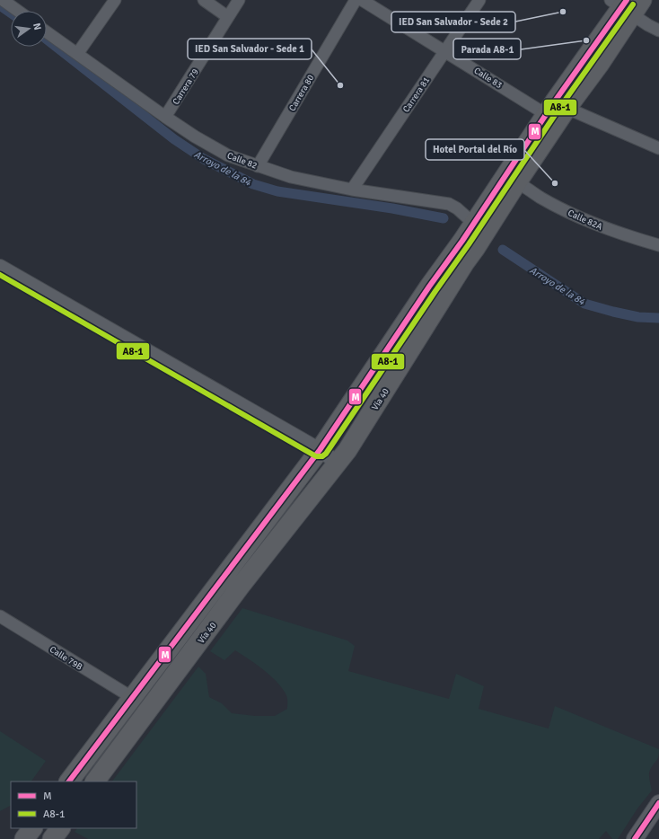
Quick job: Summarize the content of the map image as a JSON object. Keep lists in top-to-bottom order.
{
  "streets": {
    "highway": ["Vía 40"],
    "street": [
      "Calle 83",
      "Carrera 79",
      "Carrera 80",
      "Carrera 81",
      "Calle 82",
      "Calle 82A",
      "Calle 79B"
    ]
  },
  "crossings": [
    ["Calle 83", "Carrera 81"],
    ["Calle 83", "Vía 40"],
    ["Carrera 79", "Calle 82"],
    ["Carrera 80", "Calle 82"],
    ["Carrera 81", "Calle 82"],
    ["Calle 82", "Vía 40"],
    ["Calle 82A", "Vía 40"],
    ["Vía 40", "Calle 79B"]
  ],
  "water": ["Arroyo de la 84"],
  "places": [
    "IED San Salvador - Sede 2",
    "Parada A8-1",
    "IED San Salvador - Sede 1",
    "Hotel Portal del Río"
  ],
  "lines": ["transit line M", "transit line A8-1"],
  "legend": ["M", "A8-1"],
  "north": "right"
}
